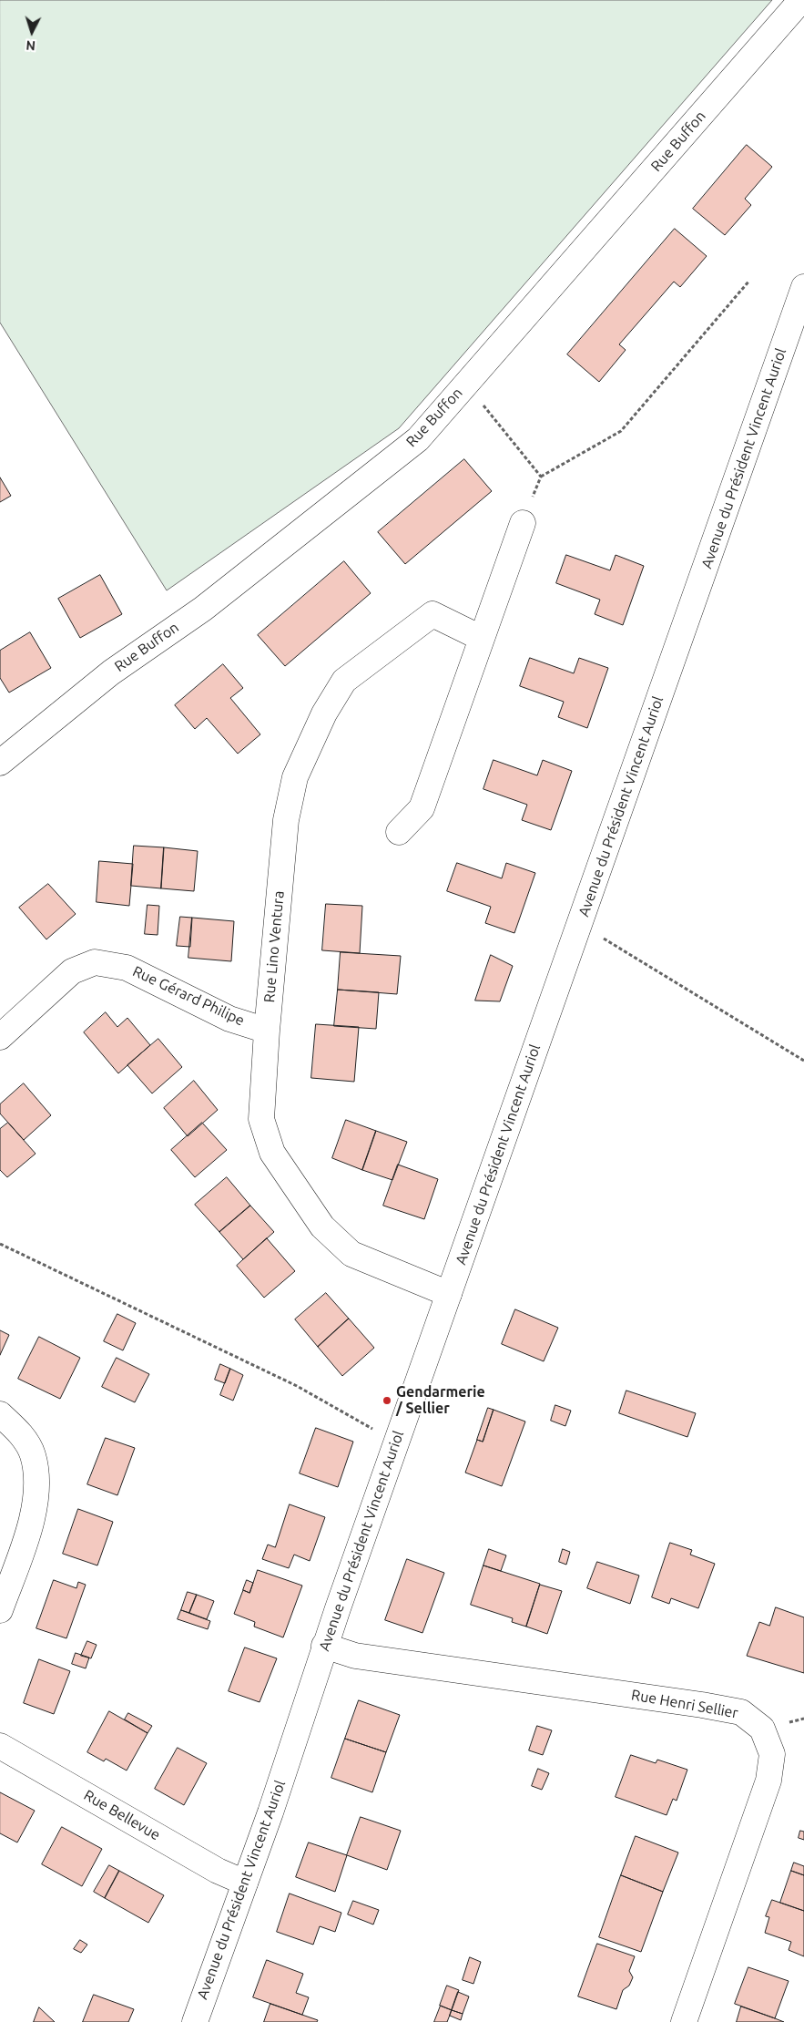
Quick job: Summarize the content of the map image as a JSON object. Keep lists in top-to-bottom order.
{
  "streets": {
    "street": [
      "Rue Buffon",
      "Avenue du Président Vincent Auriol",
      "Rue Lino Ventura",
      "Rue Gérard Philipe",
      "Rue Henri Sellier",
      "Rue Bellevue"
    ]
  },
  "crossings": [
    ["Avenue du Président Vincent Auriol", "Rue Lino Ventura"],
    ["Avenue du Président Vincent Auriol", "Rue Henri Sellier"],
    ["Avenue du Président Vincent Auriol", "Rue Bellevue"],
    ["Rue Lino Ventura", "Rue Gérard Philipe"]
  ],
  "places": ["Gendarmerie / Sellier"],
  "north": "bottom"
}
